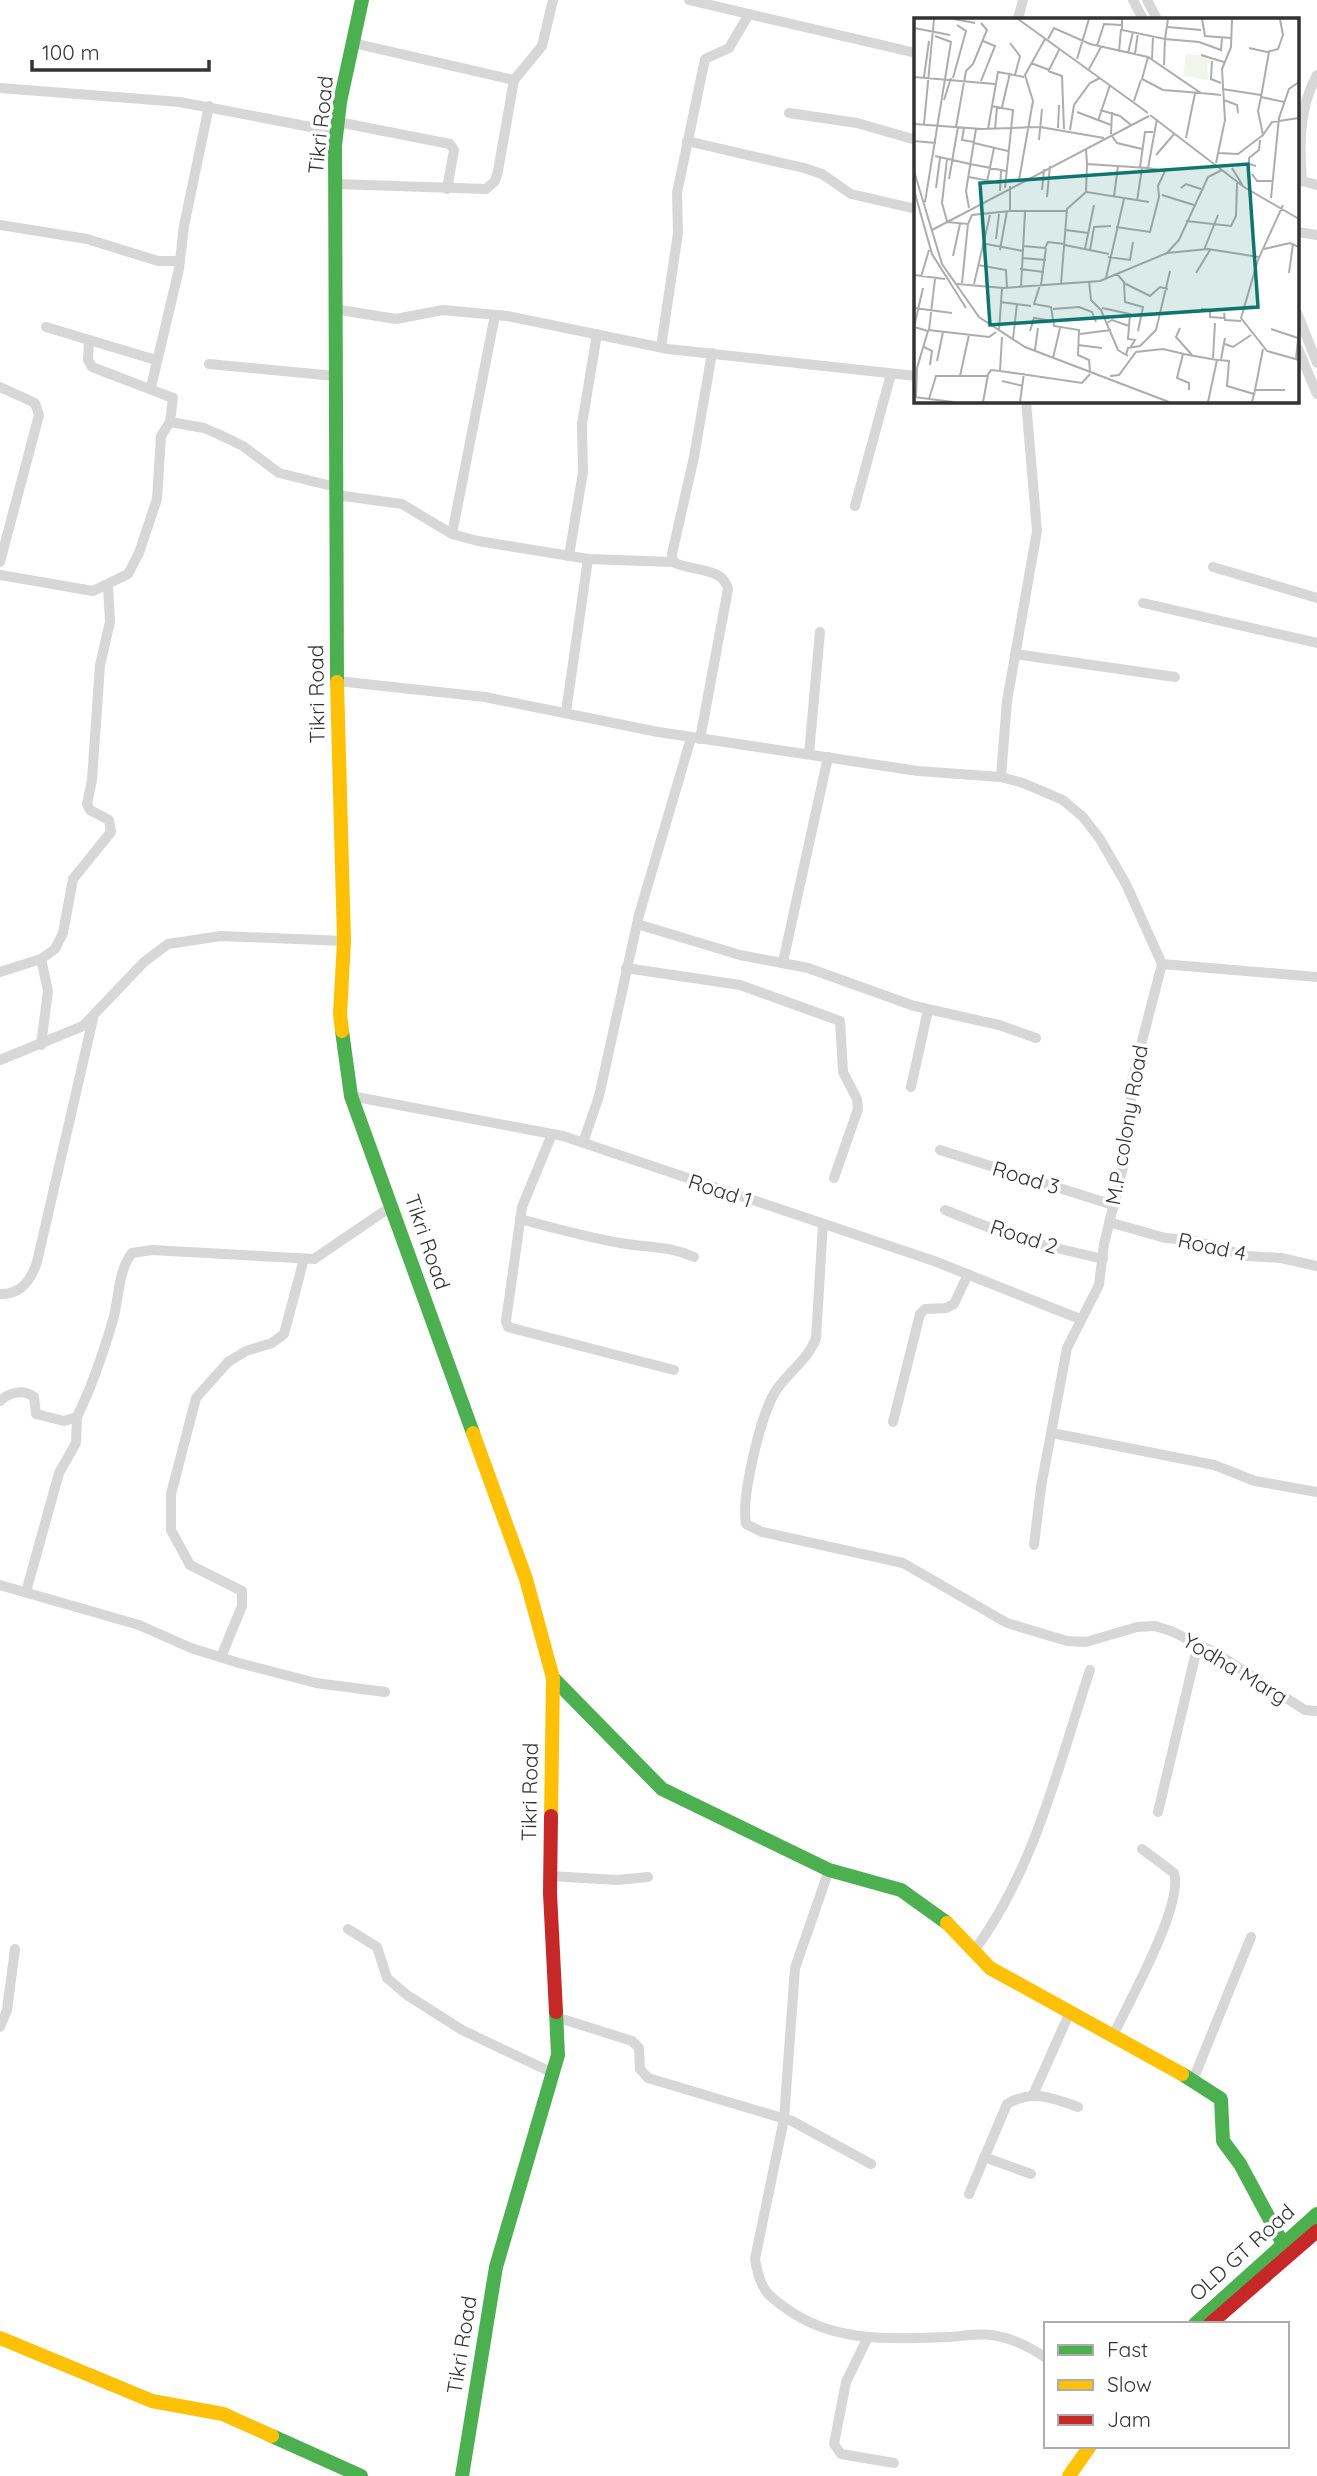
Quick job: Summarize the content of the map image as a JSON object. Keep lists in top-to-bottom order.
{
  "streets": {
    "street": [
      "Tikri Road",
      "M.P colony Road",
      "Road 3",
      "Road 1",
      "Road 2",
      "Road 4",
      "Yodha Marg",
      "OLD GT Road"
    ]
  },
  "crossings": [
    ["Tikri Road", "Road 1"],
    ["M.P colony Road", "Road 3"],
    ["M.P colony Road", "Road 1"],
    ["M.P colony Road", "Road 2"],
    ["M.P colony Road", "Road 4"],
    ["Road 1", "Yodha Marg"]
  ],
  "legend": ["Fast", "Slow", "Jam"],
  "scale_bar": "100 m"
}
